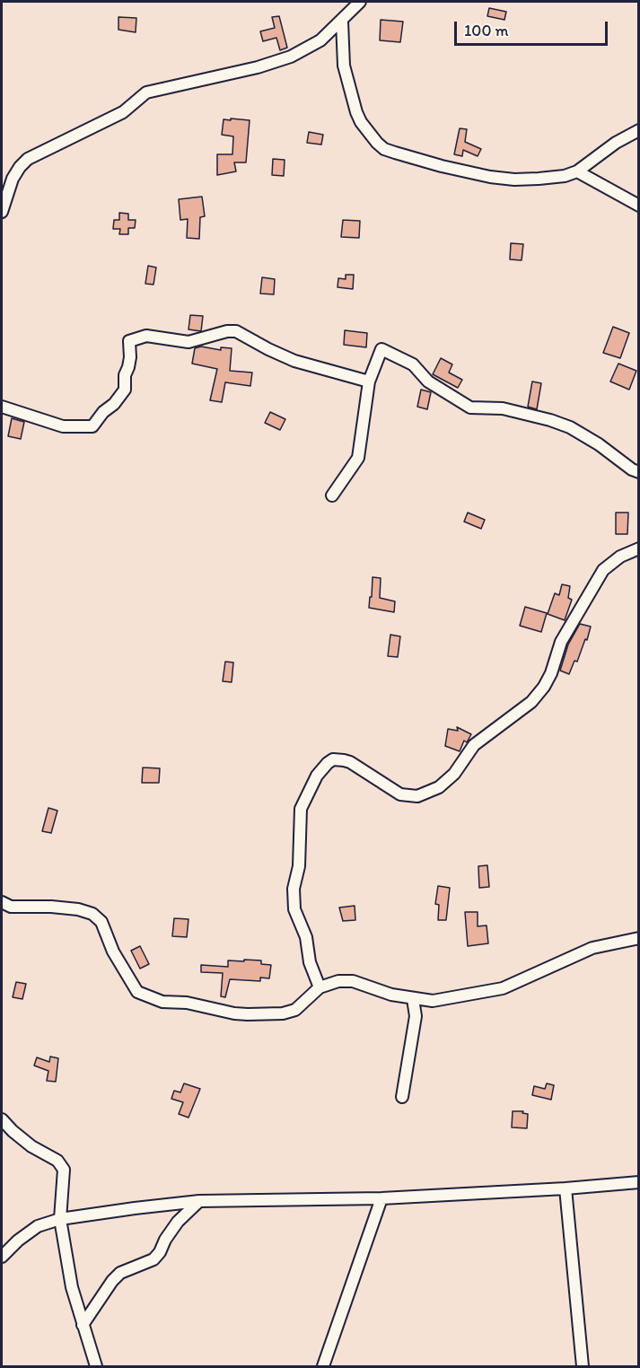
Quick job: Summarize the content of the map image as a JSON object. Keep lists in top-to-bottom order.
{
  "scale_bar": "100 m"
}
